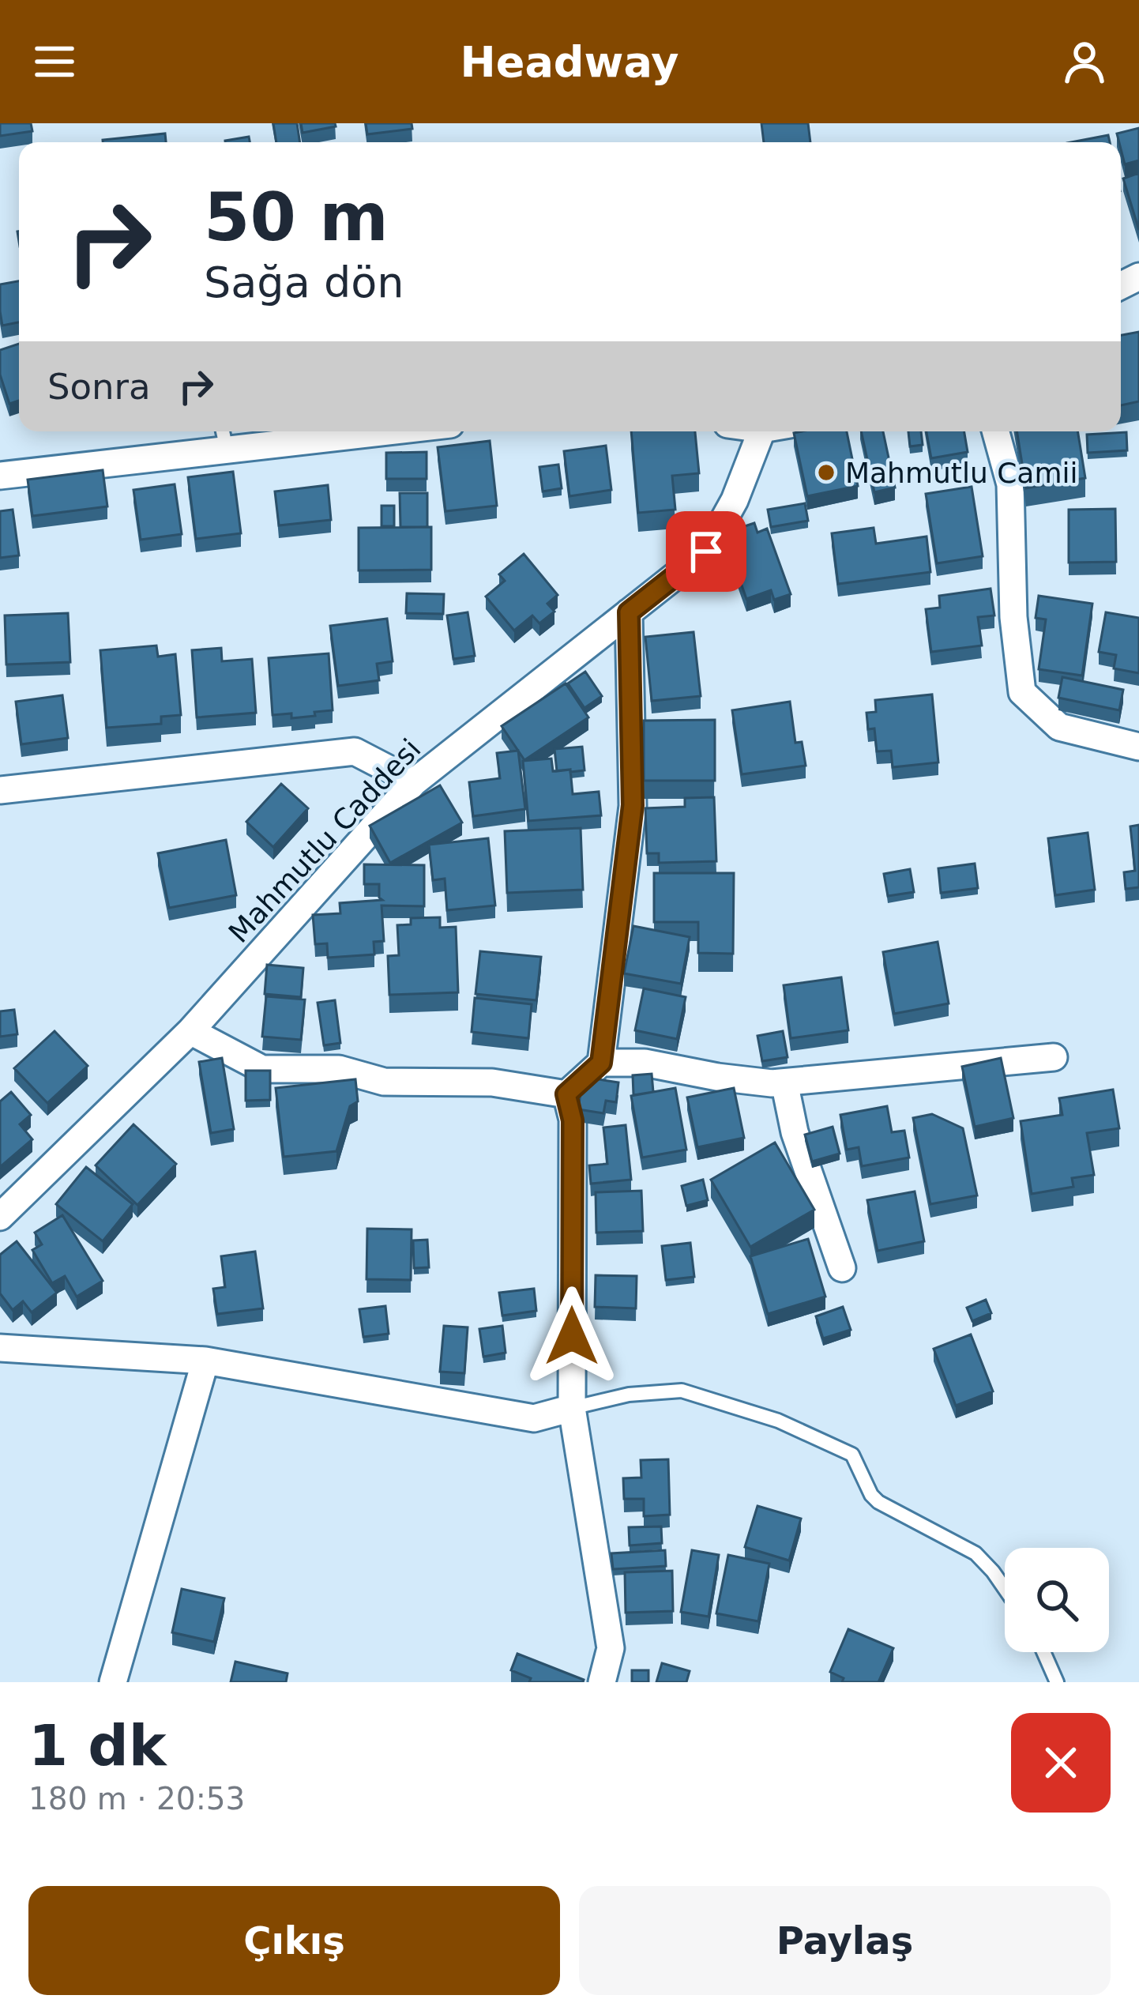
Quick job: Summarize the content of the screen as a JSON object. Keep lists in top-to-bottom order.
{
  "streets": {
    "street": ["Mahmutlu Caddesi"]
  },
  "places": ["Mahmutlu Camii"],
  "page": {
    "header": "Headway",
    "turn": ["50 m", "Sağa dön"],
    "then": "Sonra",
    "heading": ["1 dk", "180 m · 20:53"],
    "buttons": ["Çıkış", "Paylaş"]
  }
}
